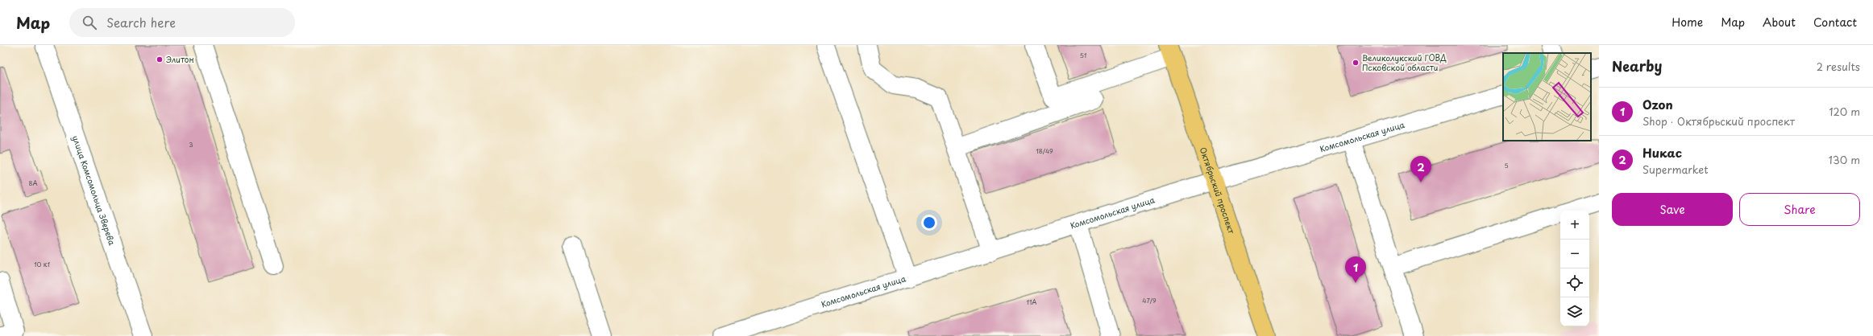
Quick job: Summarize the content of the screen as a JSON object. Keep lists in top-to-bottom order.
{
  "streets": {
    "main road": ["Октябрьский проспект"],
    "street": ["Комсомольская улица", "улица Комсомольца Зверева"]
  },
  "crossings": [
    ["Комсомольская улица", "Октябрьский проспект"]
  ],
  "places": ["Элитон", "Великолукский ГОВД Псковской области"],
  "house_numbers": [
    "51",
    "3",
    "18/49",
    "5",
    "8А",
    "10 к1",
    "47/9",
    "11А"
  ],
  "page": {
    "header": "Map",
    "search": "Search here",
    "nav": [
      "Home",
      "Map",
      "About",
      "Contact"
    ],
    "heading": ["Nearby", "2 results"],
    "list": [
      {
        "mark": "1",
        "name": "Ozon",
        "note": "Shop · Октябрьский проспект",
        "value": "120 m"
      },
      {
        "mark": "2",
        "name": "Никас",
        "note": "Supermarket",
        "value": "130 m"
      }
    ],
    "pins": ["2", "1"],
    "buttons": ["Save", "Share"],
    "map_buttons": ["+", "−"]
  }
}
